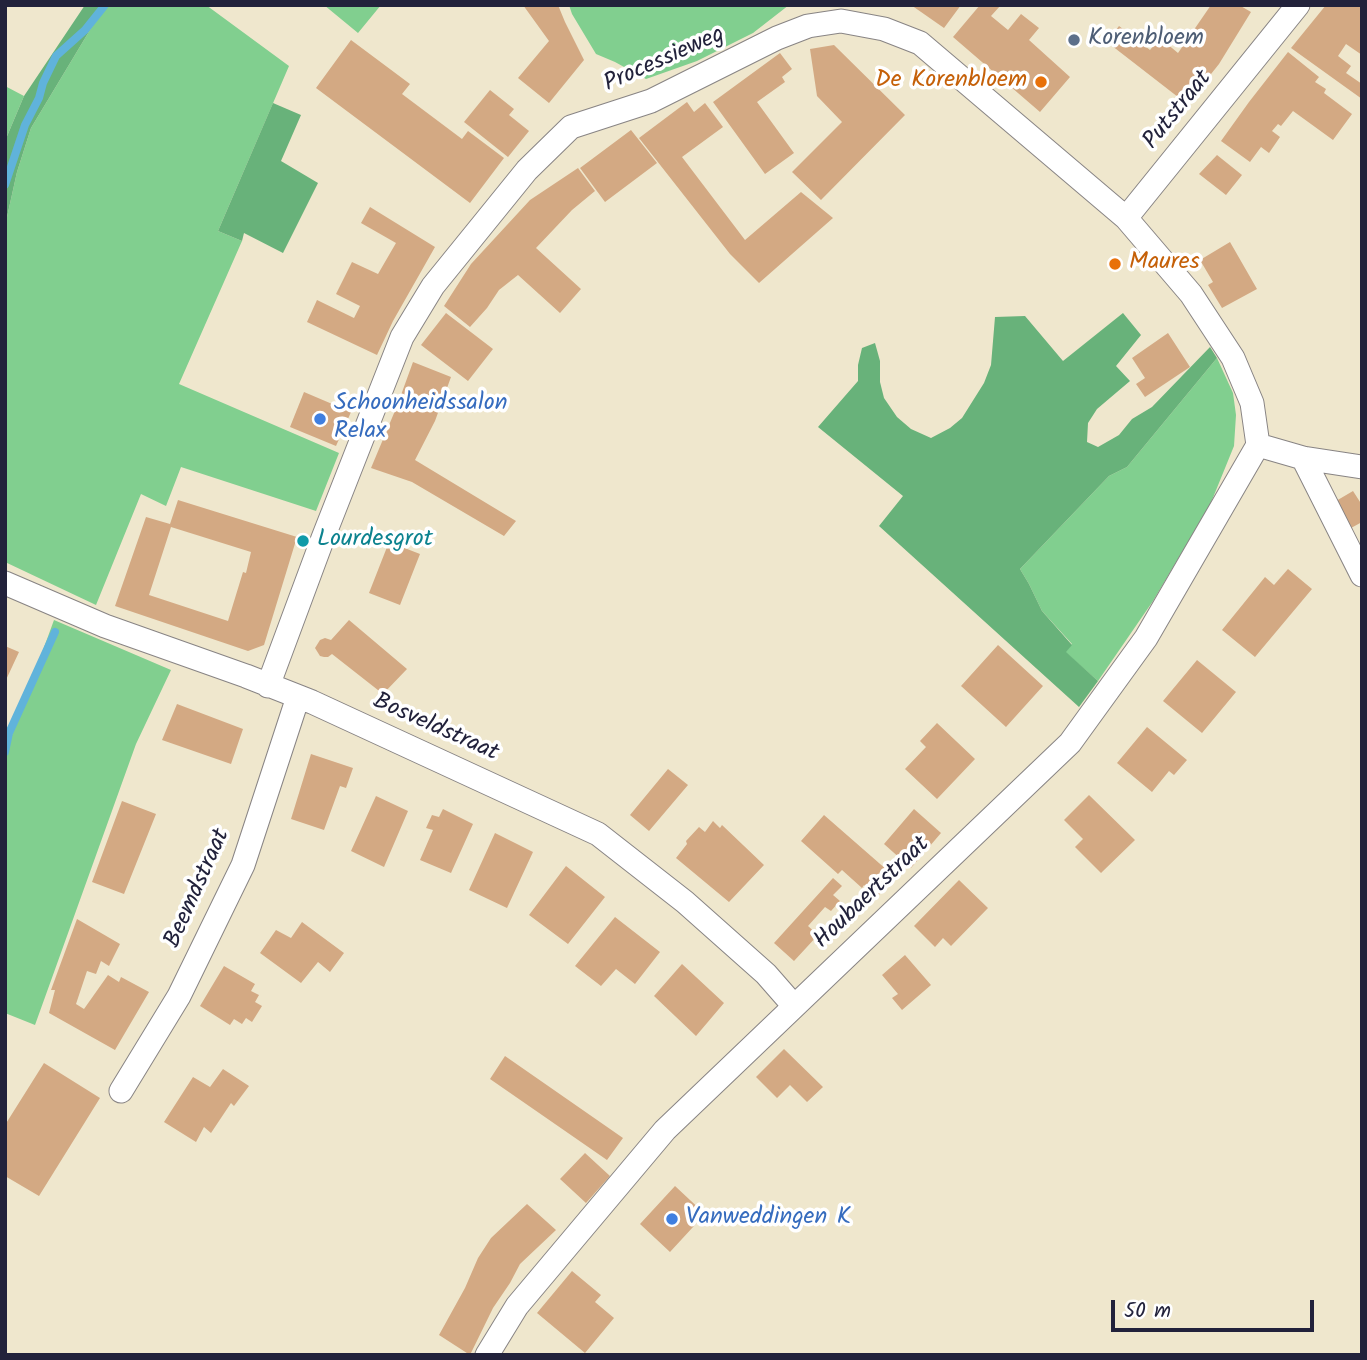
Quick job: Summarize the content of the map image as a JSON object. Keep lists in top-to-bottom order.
{
  "streets": {
    "street": [
      "Processieweg",
      "Putstraat",
      "Bosveldstraat",
      "Beemdstraat",
      "Houbaertstraat"
    ]
  },
  "crossings": [
    ["Processieweg", "Putstraat"],
    ["Processieweg", "Bosveldstraat"],
    ["Processieweg", "Houbaertstraat"],
    ["Bosveldstraat", "Beemdstraat"],
    ["Bosveldstraat", "Houbaertstraat"]
  ],
  "places": [
    "Korenbloem",
    "De Korenbloem",
    "Maures",
    "Schoonheidssalon Relax",
    "Lourdesgrot",
    "Vanweddingen K"
  ],
  "scale_bar": "50 m"
}
